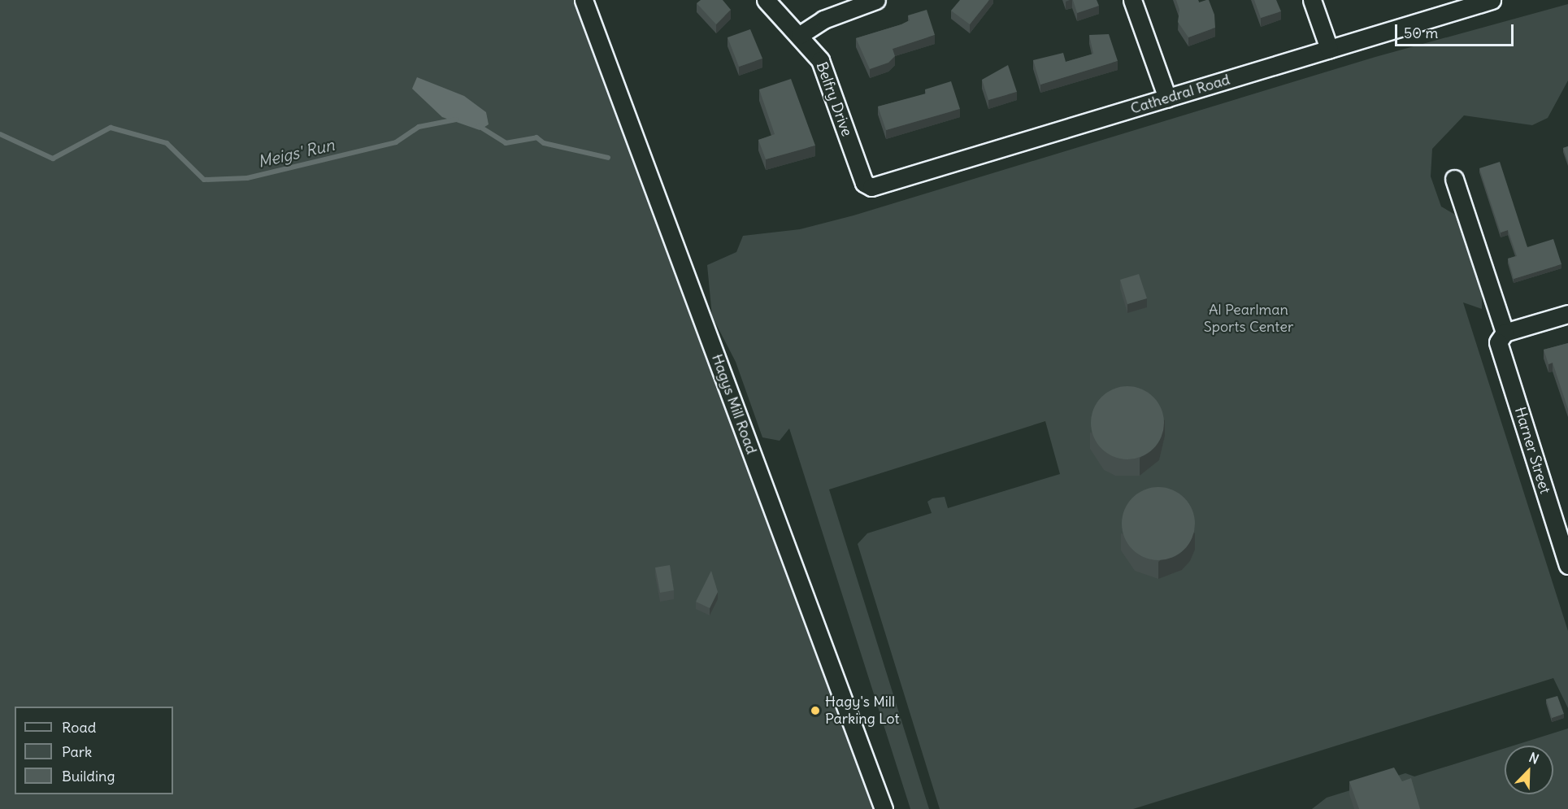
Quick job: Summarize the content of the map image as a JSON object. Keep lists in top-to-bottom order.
{
  "streets": {
    "street": [
      "Cathedral Road",
      "Belfry Drive",
      "Hagys Mill Road",
      "Harner Street"
    ]
  },
  "crossings": [
    ["Cathedral Road", "Belfry Drive"]
  ],
  "water": ["Meigs' Run"],
  "parks": ["Al Pearlman Sports Center"],
  "places": ["Hagy's Mill Parking Lot"],
  "legend": ["Road", "Park", "Building"],
  "scale_bar": "50 m",
  "north": "top right"
}
